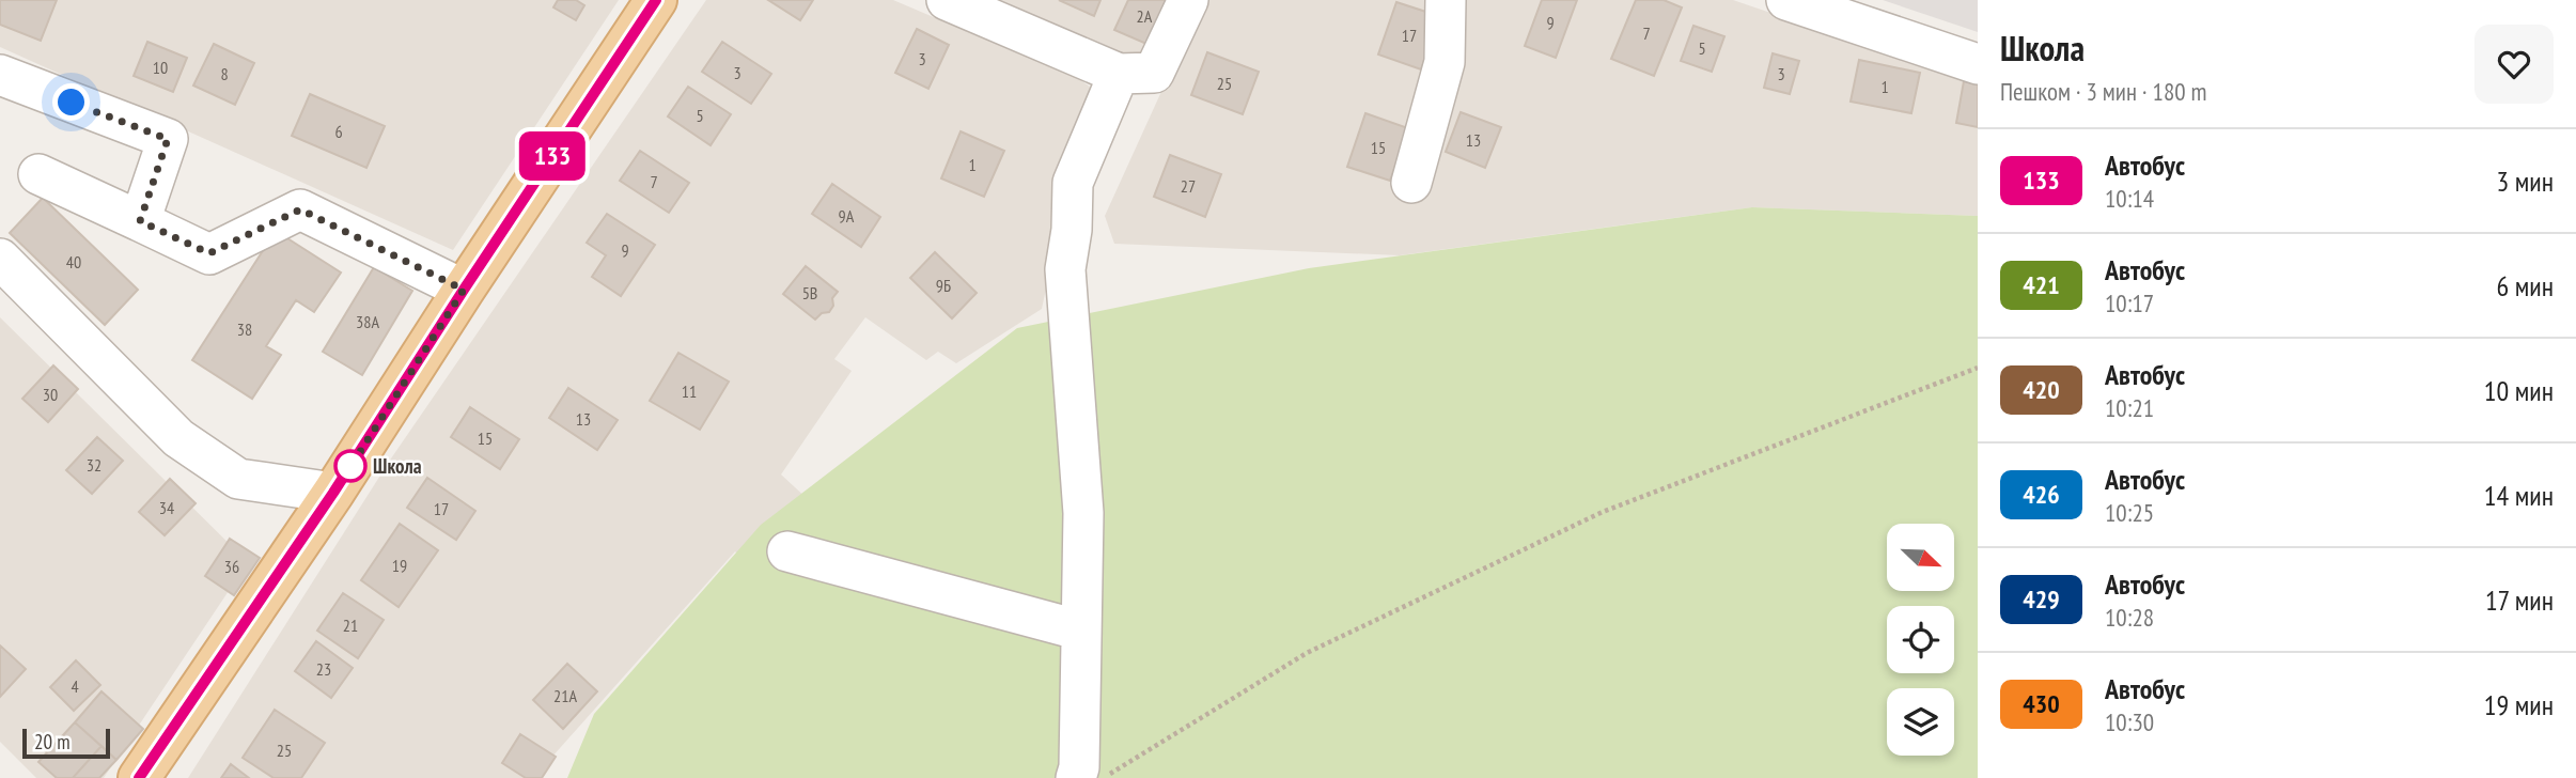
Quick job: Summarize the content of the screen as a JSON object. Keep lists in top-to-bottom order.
{
  "places": ["Школа"],
  "lines": ["bus line 133"],
  "house_numbers": [
    "2А",
    "9",
    "7",
    "17",
    "5",
    "3",
    "10",
    "3",
    "8",
    "3",
    "25",
    "1",
    "5",
    "6",
    "13",
    "15",
    "1",
    "7",
    "27",
    "9А",
    "9",
    "40",
    "9Б",
    "5В",
    "38А",
    "38",
    "11",
    "30",
    "13",
    "15",
    "32",
    "34",
    "17",
    "19",
    "36",
    "21",
    "23",
    "4",
    "21А",
    "25"
  ],
  "scale_bar": "20 m",
  "north": "bottom right",
  "page": {
    "on_map": "133",
    "heading": ["Школа", "Пешком · 3 мин · 180 m"],
    "list": [
      {
        "mark": "133",
        "name": "Автобус",
        "note": "10:14",
        "value": "3 мин"
      },
      {
        "mark": "421",
        "name": "Автобус",
        "note": "10:17",
        "value": "6 мин"
      },
      {
        "mark": "420",
        "name": "Автобус",
        "note": "10:21",
        "value": "10 мин"
      },
      {
        "mark": "426",
        "name": "Автобус",
        "note": "10:25",
        "value": "14 мин"
      },
      {
        "mark": "429",
        "name": "Автобус",
        "note": "10:28",
        "value": "17 мин"
      },
      {
        "mark": "430",
        "name": "Автобус",
        "note": "10:30",
        "value": "19 мин"
      }
    ],
    "scale": "20 m"
  }
}
